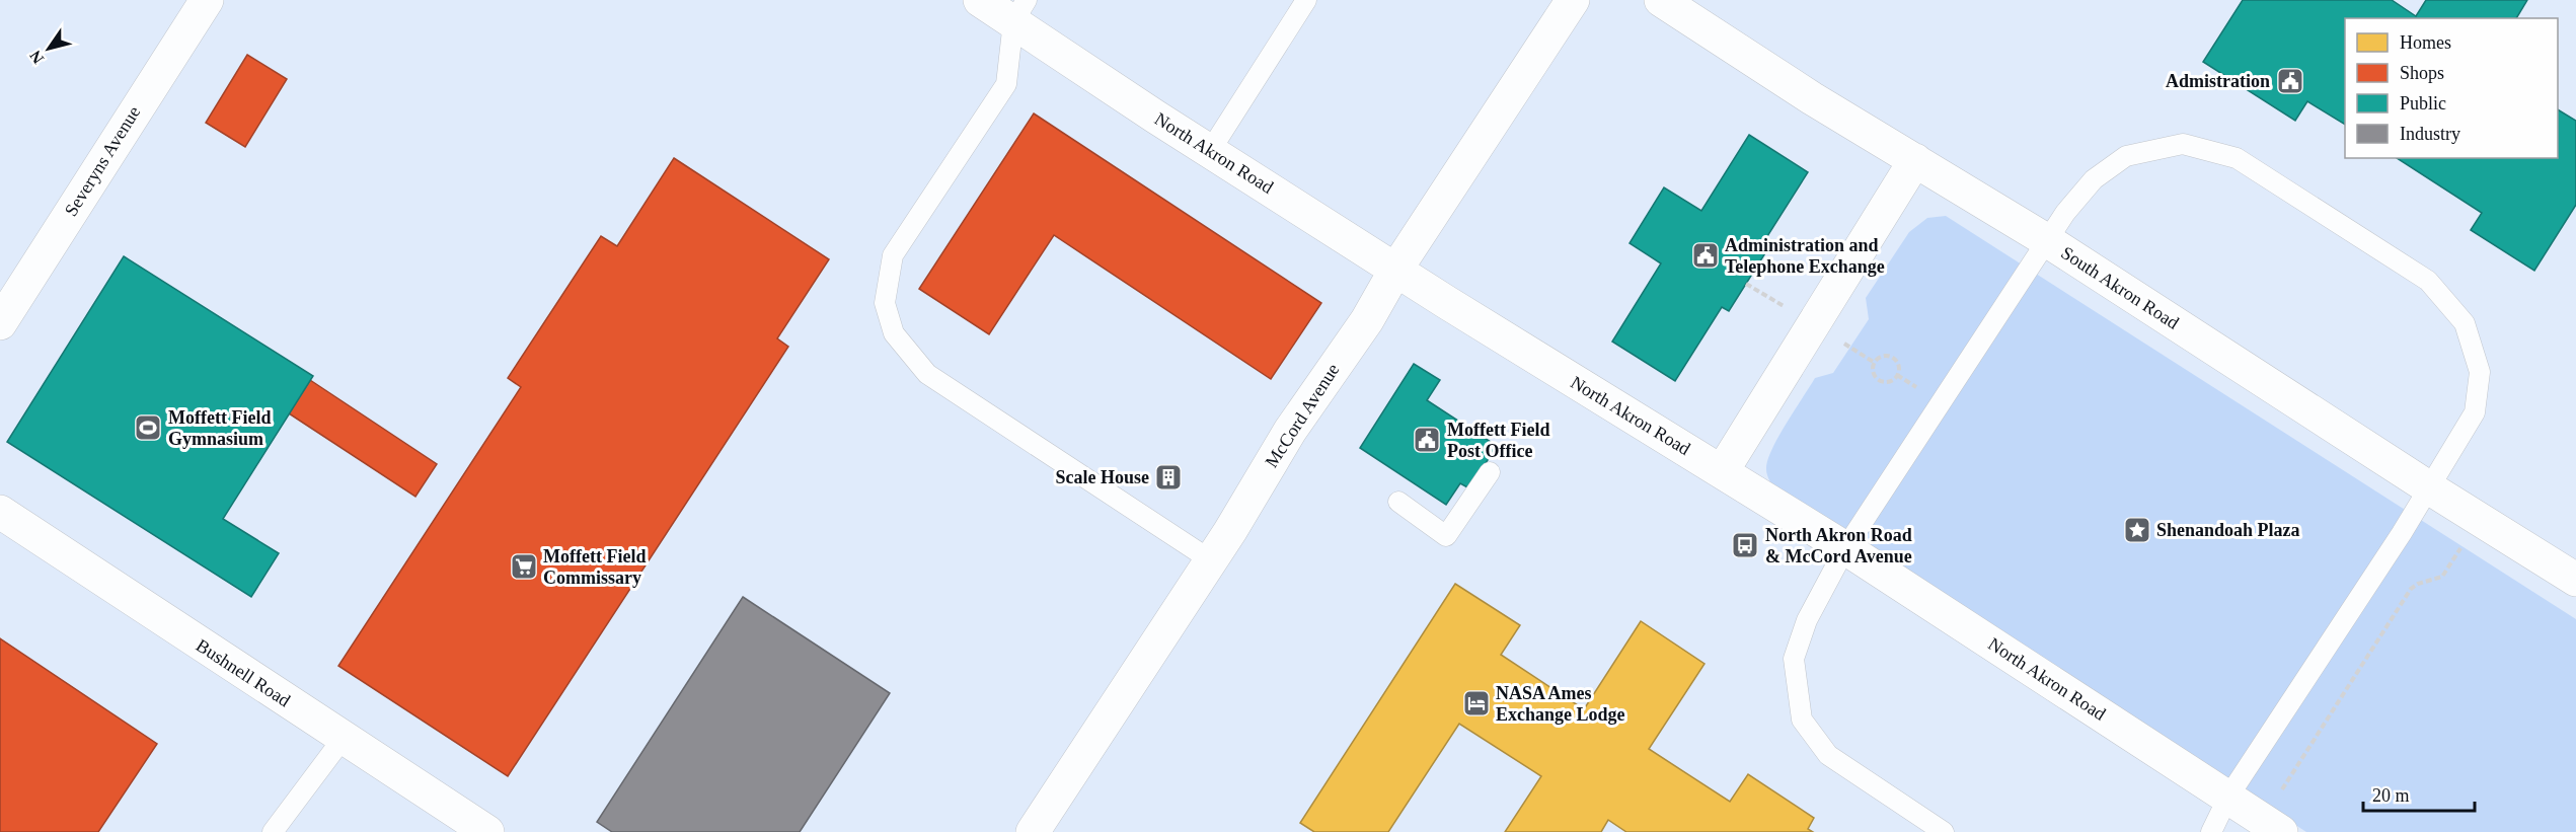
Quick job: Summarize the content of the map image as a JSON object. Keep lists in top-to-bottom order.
{
  "streets": {
    "street": [
      "North Akron Road",
      "Severyns Avenue",
      "South Akron Road",
      "McCord Avenue",
      "Bushnell Road"
    ]
  },
  "crossings": [
    ["North Akron Road", "McCord Avenue"]
  ],
  "places": {
    "public building": ["Admistration", "Administration and Telephone Exchange", "Moffett Field Post Office"],
    "sports": ["Moffett Field Gymnasium"],
    "building": ["Scale House"],
    "place": ["Shenandoah Plaza"],
    "bus stop": ["North Akron Road & McCord Avenue"],
    "supermarket": ["Moffett Field Commissary"],
    "hotel": ["NASA Ames Exchange Lodge"]
  },
  "legend": [
    "Homes",
    "Shops",
    "Public",
    "Industry"
  ],
  "scale_bar": "20 m",
  "north": "bottom left"
}
